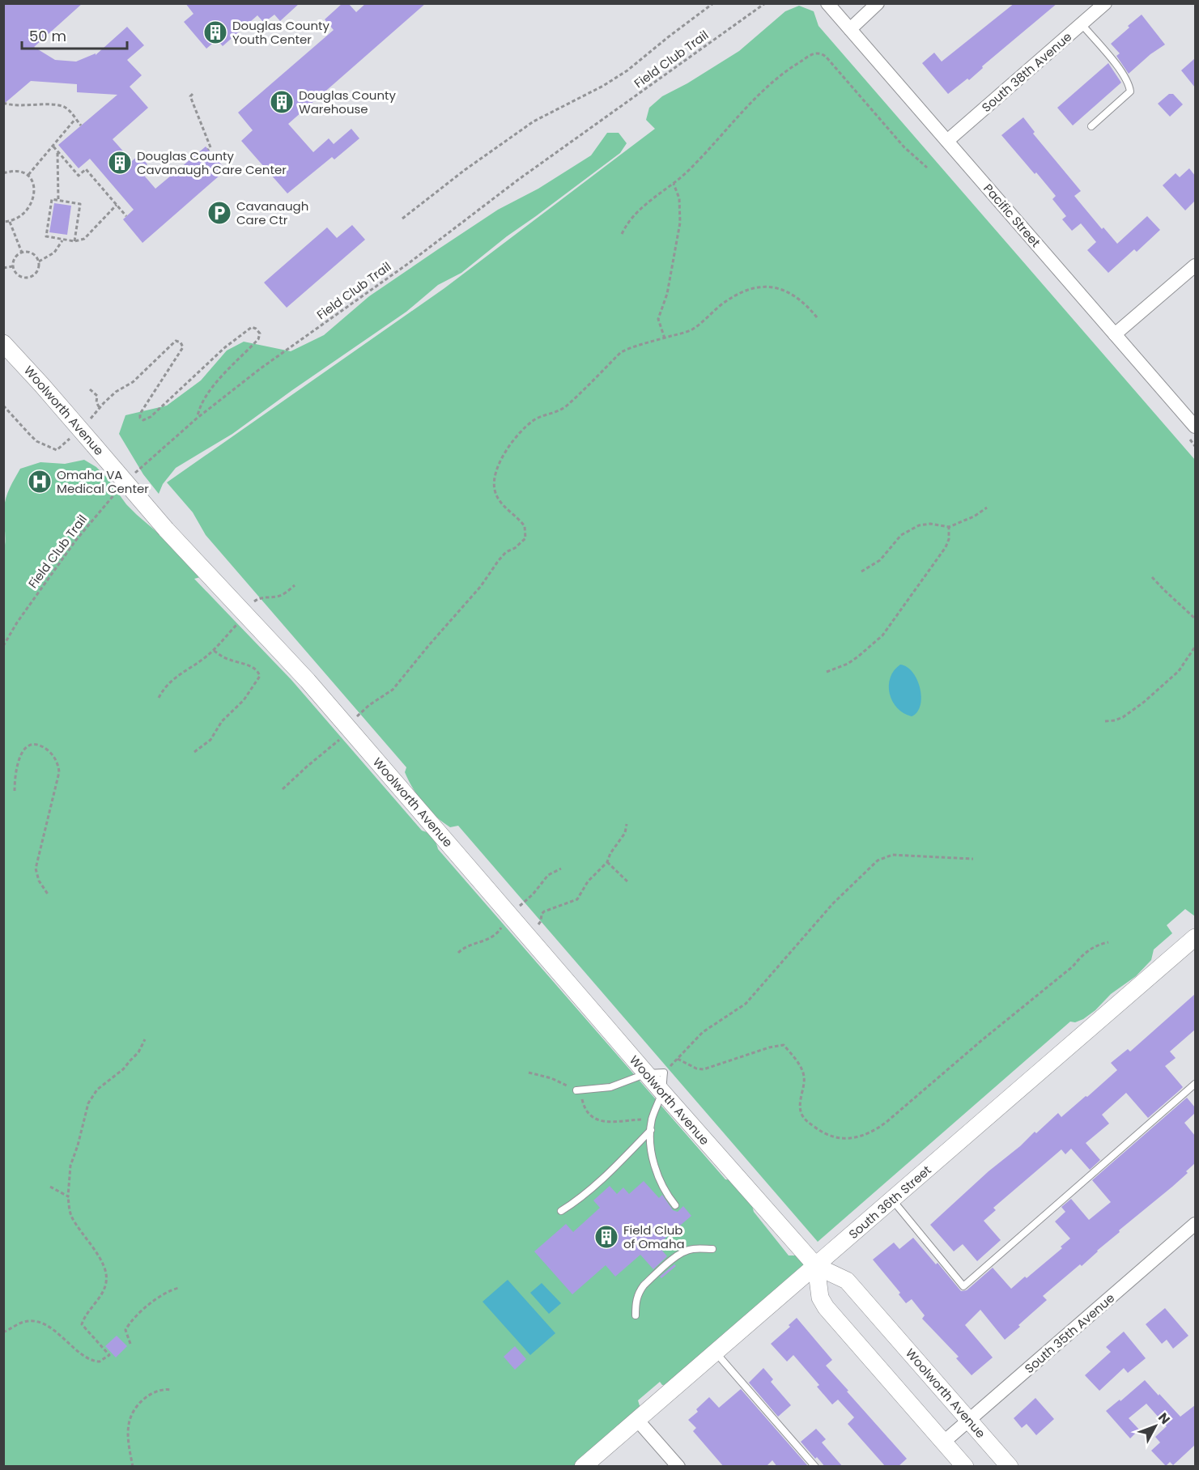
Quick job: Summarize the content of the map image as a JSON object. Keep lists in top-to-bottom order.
{
  "streets": {
    "street": [
      "South 38th Avenue",
      "Pacific Street",
      "Woolworth Avenue",
      "South 36th Street",
      "South 35th Avenue"
    ],
    "path": ["Field Club Trail"]
  },
  "crossings": [
    ["South 38th Avenue", "Pacific Street"],
    ["Woolworth Avenue", "South 36th Street"],
    ["Woolworth Avenue", "South 35th Avenue"]
  ],
  "places": {
    "building": [
      "Douglas County Youth Center",
      "Douglas County Warehouse",
      "Douglas County Cavanaugh Care Center",
      "Field Club of Omaha"
    ],
    "parking": ["Cavanaugh Care Ctr"],
    "hospital": ["Omaha VA Medical Center"]
  },
  "scale_bar": "50 m",
  "north": "top right"
}
